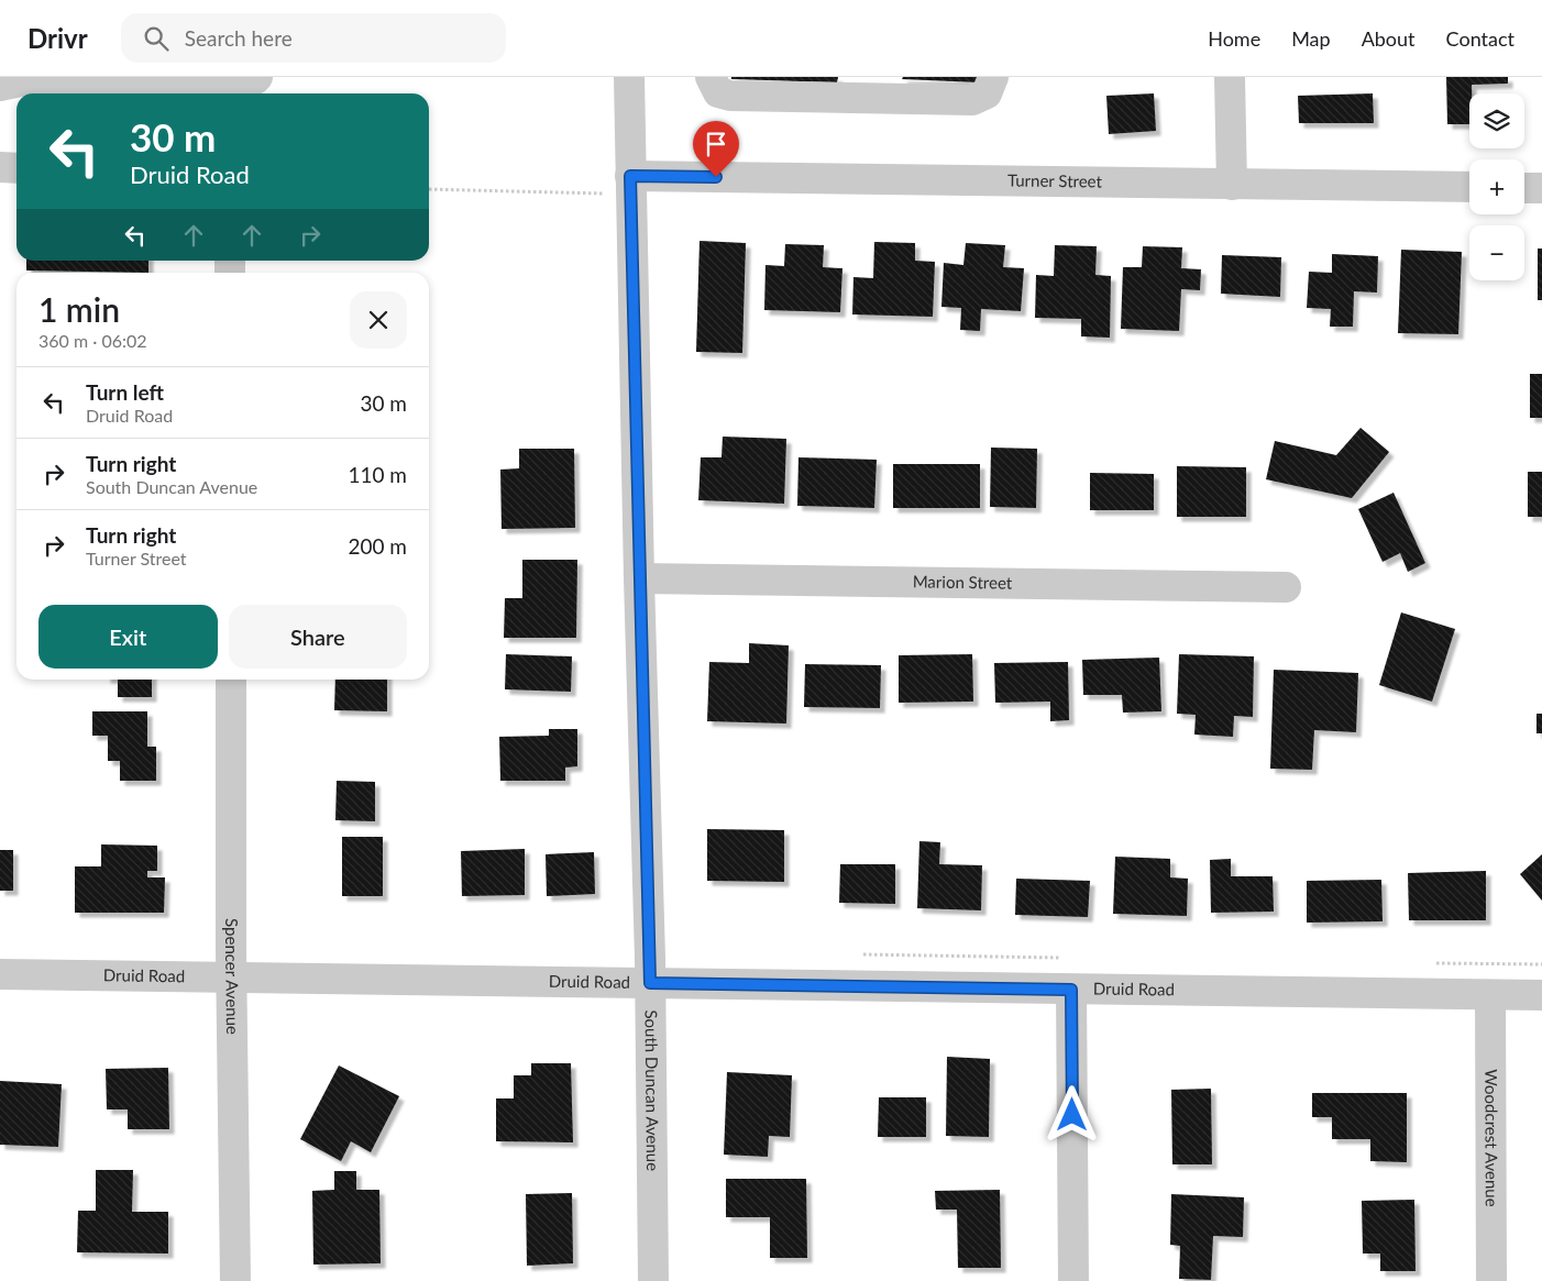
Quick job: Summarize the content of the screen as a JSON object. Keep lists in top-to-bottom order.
{
  "streets": {
    "street": [
      "Turner Street",
      "Marion Street",
      "Druid Road",
      "Spencer Avenue",
      "South Duncan Avenue",
      "Woodcrest Avenue"
    ]
  },
  "crossings": [
    ["Turner Street", "South Duncan Avenue"],
    ["Marion Street", "South Duncan Avenue"],
    ["Druid Road", "Spencer Avenue"],
    ["Druid Road", "South Duncan Avenue"],
    ["Druid Road", "Woodcrest Avenue"]
  ],
  "page": {
    "header": "Drivr",
    "search": "Search here",
    "nav": [
      "Home",
      "Map",
      "About",
      "Contact"
    ],
    "map_buttons": ["+", "−"],
    "turn": ["30 m", "Druid Road"],
    "heading": ["1 min", "360 m · 06:02"],
    "list": [
      {
        "name": "Turn left",
        "note": "Druid Road",
        "value": "30 m"
      },
      {
        "name": "Turn right",
        "note": "South Duncan Avenue",
        "value": "110 m"
      },
      {
        "name": "Turn right",
        "note": "Turner Street",
        "value": "200 m"
      }
    ],
    "buttons": ["Exit", "Share"]
  }
}
